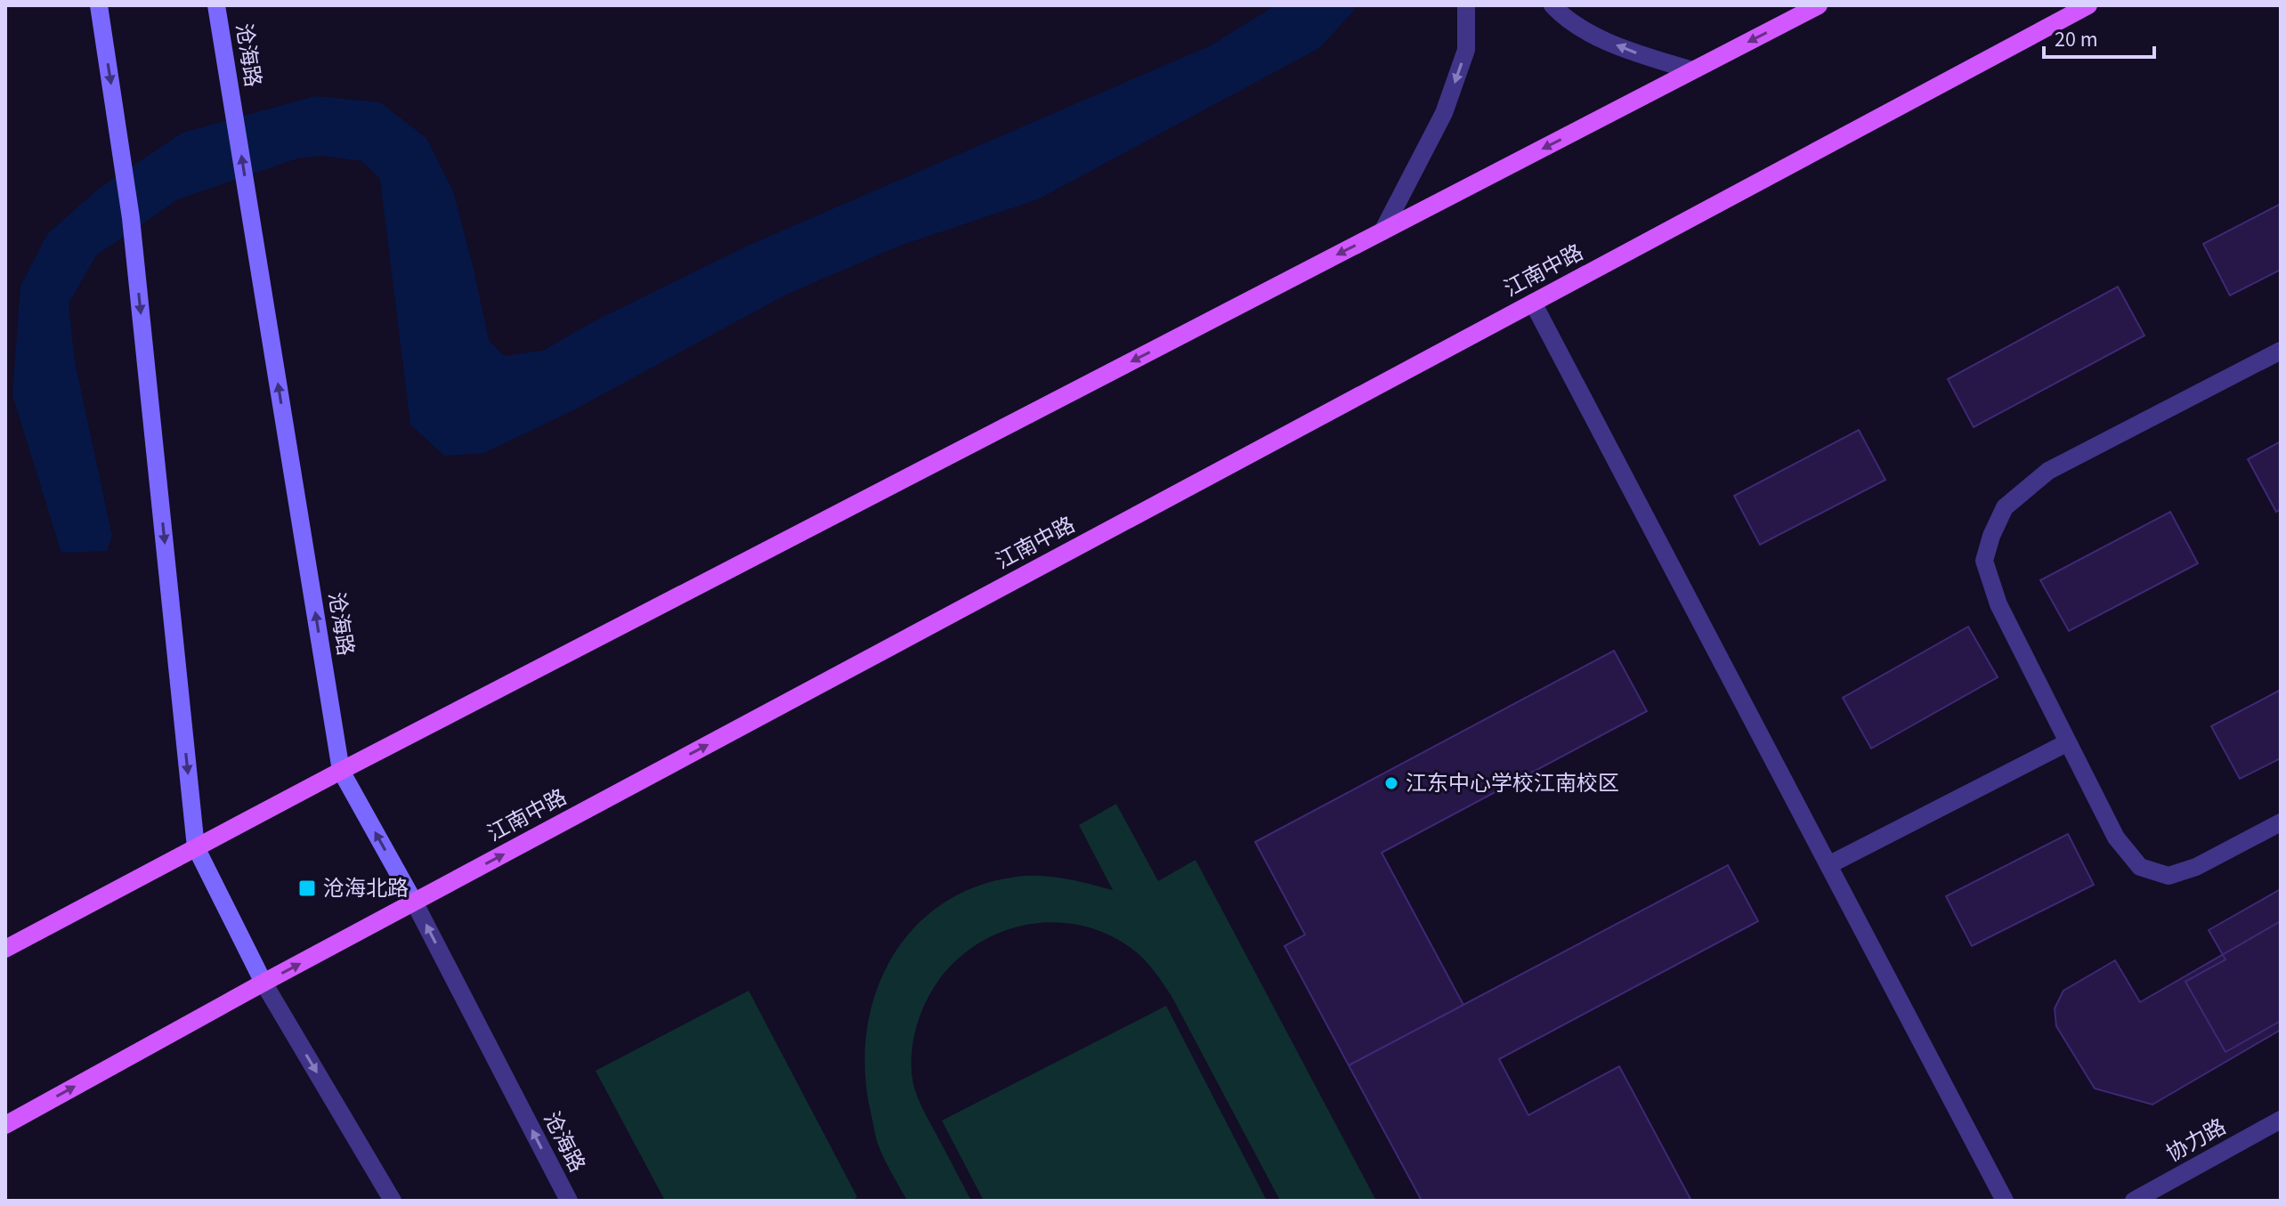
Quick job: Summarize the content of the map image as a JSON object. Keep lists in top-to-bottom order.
{
  "streets": {
    "main road": ["沧海路", "江南中路"],
    "street": ["协力路"]
  },
  "crossings": [
    ["沧海路", "江南中路"]
  ],
  "places": {
    "other": ["江东中心学校江南校区"],
    "transit": ["沧海北路"]
  },
  "scale_bar": "20 m"
}
